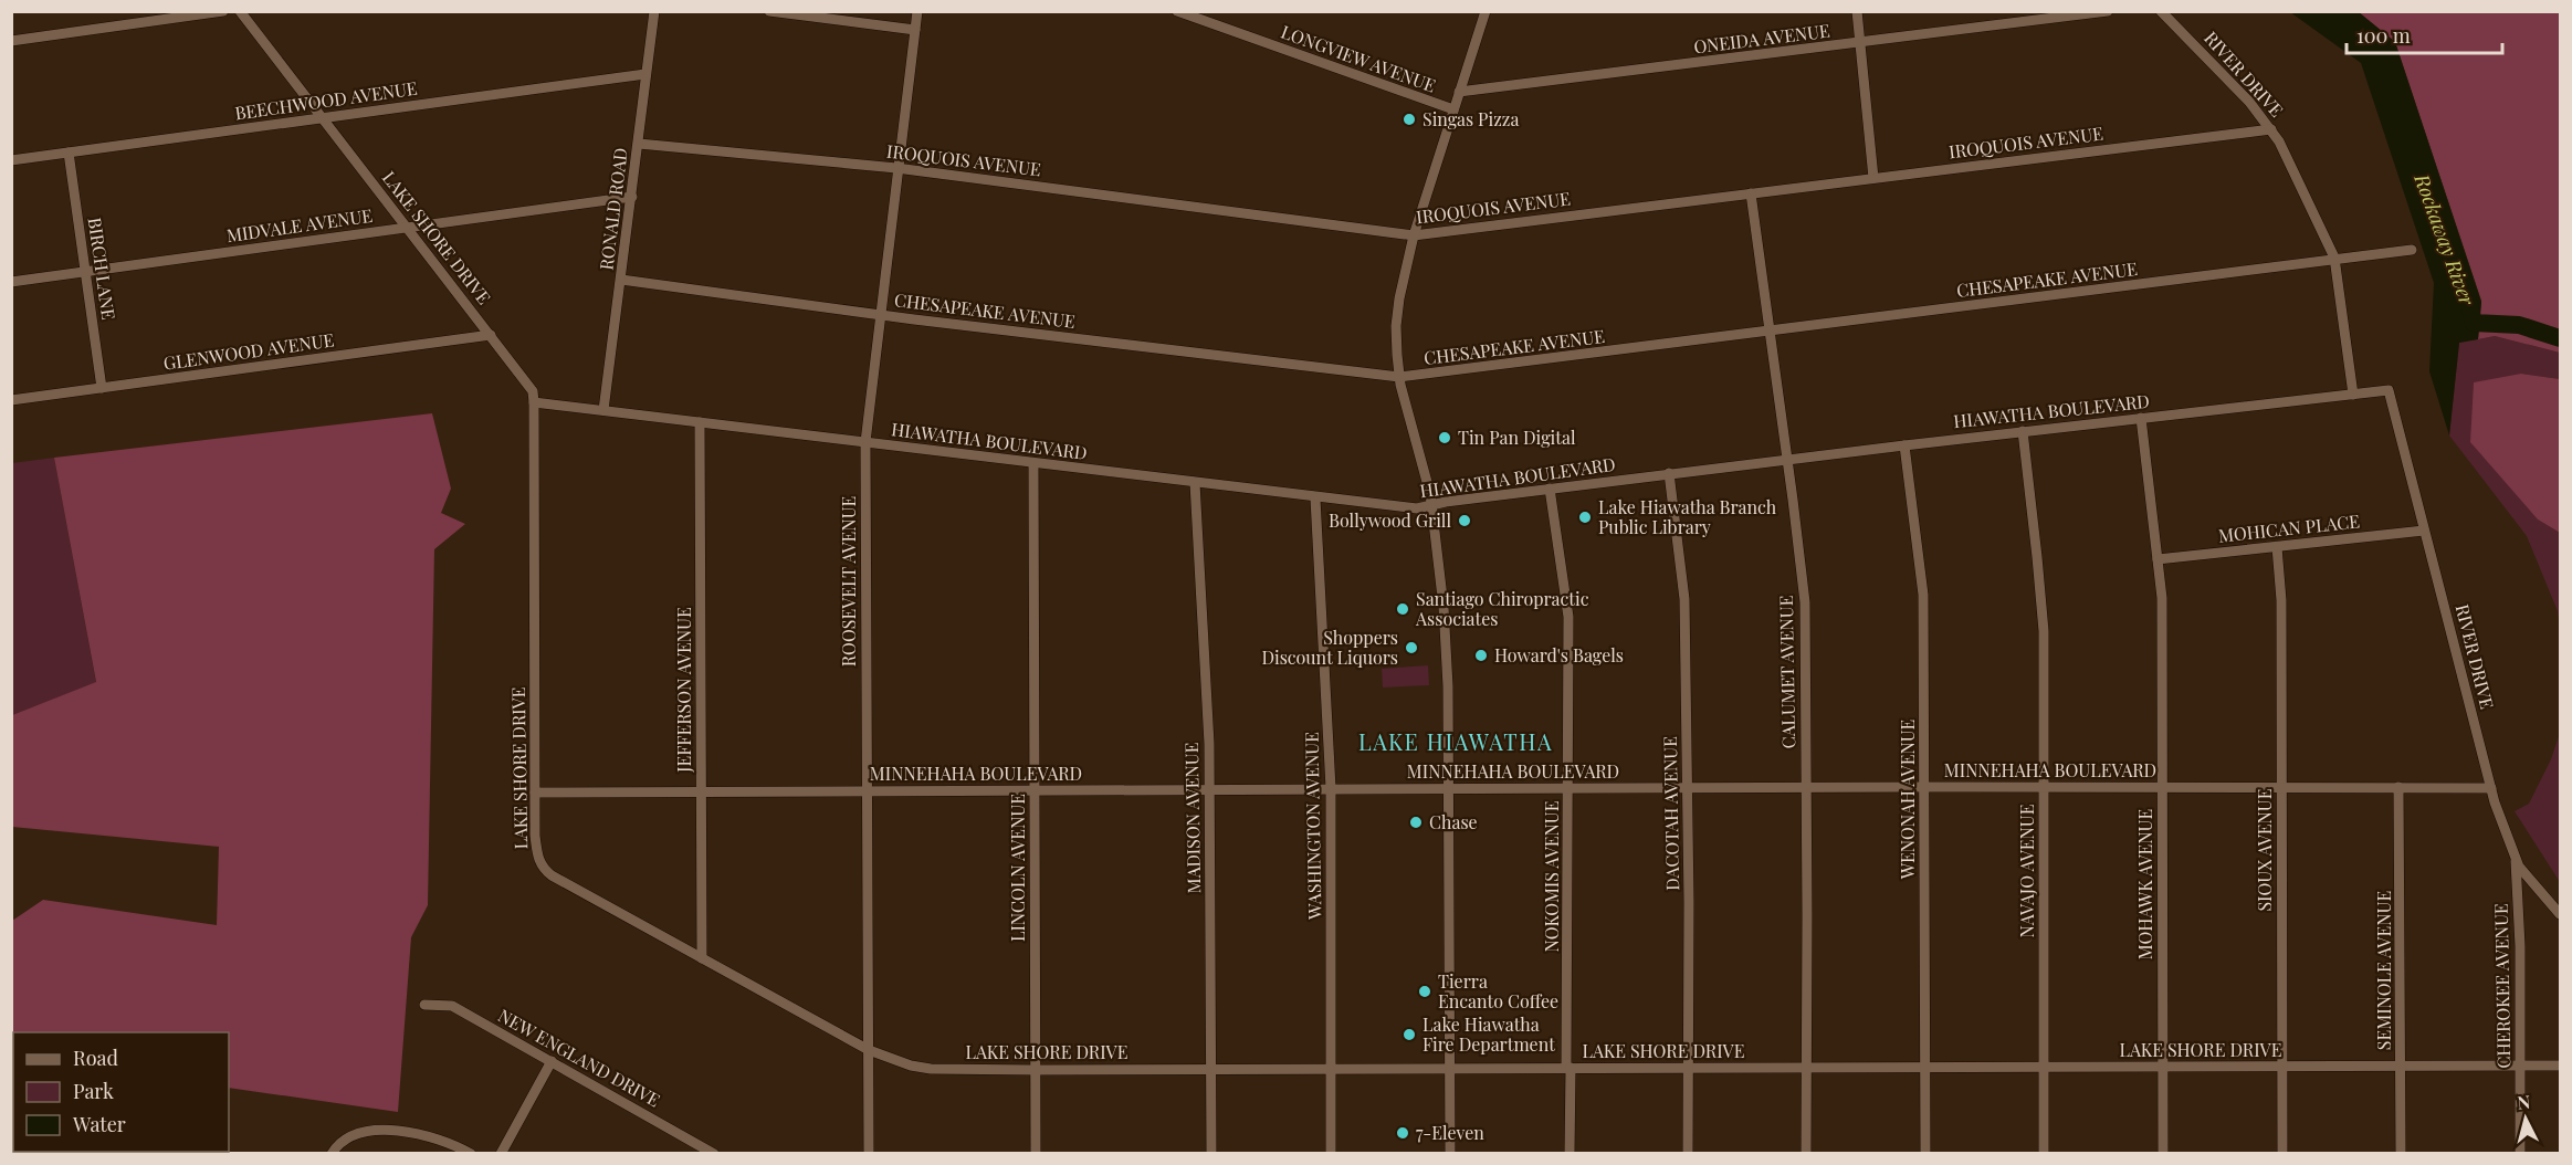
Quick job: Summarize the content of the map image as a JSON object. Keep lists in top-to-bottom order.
{
  "streets": {
    "street": [
      "ONEIDA AVENUE",
      "LONGVIEW AVENUE",
      "RIVER DRIVE",
      "BEECHWOOD AVENUE",
      "IROQUOIS AVENUE",
      "RONALD ROAD",
      "MIDVALE AVENUE",
      "LAKE SHORE DRIVE",
      "BIRCH LANE",
      "CHESAPEAKE AVENUE",
      "GLENWOOD AVENUE",
      "HIAWATHA BOULEVARD",
      "MOHICAN PLACE",
      "ROOSEVELT AVENUE",
      "CALUMET AVENUE",
      "JEFFERSON AVENUE",
      "MINNEHAHA BOULEVARD",
      "WENONAH AVENUE",
      "DACOTAH AVENUE",
      "MADISON AVENUE",
      "WASHINGTON AVENUE",
      "SIOUX AVENUE",
      "LINCOLN AVENUE",
      "NAVAJO AVENUE",
      "NOKOMIS AVENUE",
      "MOHAWK AVENUE",
      "SEMINOLE AVENUE",
      "CHEROKEE AVENUE",
      "NEW ENGLAND DRIVE"
    ]
  },
  "crossings": [
    ["RIVER DRIVE", "IROQUOIS AVENUE"],
    ["RIVER DRIVE", "CHESAPEAKE AVENUE"],
    ["RIVER DRIVE", "HIAWATHA BOULEVARD"],
    ["RIVER DRIVE", "MOHICAN PLACE"],
    ["RIVER DRIVE", "MINNEHAHA BOULEVARD"],
    ["RIVER DRIVE", "CHEROKEE AVENUE"],
    ["BEECHWOOD AVENUE", "RONALD ROAD"],
    ["BEECHWOOD AVENUE", "LAKE SHORE DRIVE"],
    ["BEECHWOOD AVENUE", "BIRCH LANE"],
    ["IROQUOIS AVENUE", "RONALD ROAD"],
    ["IROQUOIS AVENUE", "ROOSEVELT AVENUE"],
    ["IROQUOIS AVENUE", "CALUMET AVENUE"],
    ["RONALD ROAD", "MIDVALE AVENUE"],
    ["RONALD ROAD", "CHESAPEAKE AVENUE"],
    ["RONALD ROAD", "HIAWATHA BOULEVARD"],
    ["MIDVALE AVENUE", "LAKE SHORE DRIVE"],
    ["MIDVALE AVENUE", "BIRCH LANE"],
    ["LAKE SHORE DRIVE", "GLENWOOD AVENUE"],
    ["LAKE SHORE DRIVE", "HIAWATHA BOULEVARD"],
    ["LAKE SHORE DRIVE", "ROOSEVELT AVENUE"],
    ["LAKE SHORE DRIVE", "CALUMET AVENUE"],
    ["LAKE SHORE DRIVE", "JEFFERSON AVENUE"],
    ["LAKE SHORE DRIVE", "MINNEHAHA BOULEVARD"],
    ["LAKE SHORE DRIVE", "WENONAH AVENUE"],
    ["LAKE SHORE DRIVE", "DACOTAH AVENUE"],
    ["LAKE SHORE DRIVE", "MADISON AVENUE"],
    ["LAKE SHORE DRIVE", "WASHINGTON AVENUE"],
    ["LAKE SHORE DRIVE", "SIOUX AVENUE"],
    ["LAKE SHORE DRIVE", "LINCOLN AVENUE"],
    ["LAKE SHORE DRIVE", "NAVAJO AVENUE"],
    ["LAKE SHORE DRIVE", "NOKOMIS AVENUE"],
    ["LAKE SHORE DRIVE", "MOHAWK AVENUE"],
    ["LAKE SHORE DRIVE", "SEMINOLE AVENUE"],
    ["LAKE SHORE DRIVE", "CHEROKEE AVENUE"],
    ["BIRCH LANE", "GLENWOOD AVENUE"],
    ["CHESAPEAKE AVENUE", "ROOSEVELT AVENUE"],
    ["CHESAPEAKE AVENUE", "CALUMET AVENUE"],
    ["HIAWATHA BOULEVARD", "ROOSEVELT AVENUE"],
    ["HIAWATHA BOULEVARD", "CALUMET AVENUE"],
    ["HIAWATHA BOULEVARD", "JEFFERSON AVENUE"],
    ["HIAWATHA BOULEVARD", "WENONAH AVENUE"],
    ["HIAWATHA BOULEVARD", "DACOTAH AVENUE"],
    ["HIAWATHA BOULEVARD", "MADISON AVENUE"],
    ["HIAWATHA BOULEVARD", "WASHINGTON AVENUE"],
    ["HIAWATHA BOULEVARD", "LINCOLN AVENUE"],
    ["HIAWATHA BOULEVARD", "NAVAJO AVENUE"],
    ["HIAWATHA BOULEVARD", "NOKOMIS AVENUE"],
    ["HIAWATHA BOULEVARD", "MOHAWK AVENUE"],
    ["MOHICAN PLACE", "SIOUX AVENUE"],
    ["MOHICAN PLACE", "MOHAWK AVENUE"],
    ["ROOSEVELT AVENUE", "MINNEHAHA BOULEVARD"],
    ["CALUMET AVENUE", "MINNEHAHA BOULEVARD"],
    ["JEFFERSON AVENUE", "MINNEHAHA BOULEVARD"],
    ["MINNEHAHA BOULEVARD", "WENONAH AVENUE"],
    ["MINNEHAHA BOULEVARD", "DACOTAH AVENUE"],
    ["MINNEHAHA BOULEVARD", "MADISON AVENUE"],
    ["MINNEHAHA BOULEVARD", "WASHINGTON AVENUE"],
    ["MINNEHAHA BOULEVARD", "SIOUX AVENUE"],
    ["MINNEHAHA BOULEVARD", "LINCOLN AVENUE"],
    ["MINNEHAHA BOULEVARD", "NAVAJO AVENUE"],
    ["MINNEHAHA BOULEVARD", "NOKOMIS AVENUE"],
    ["MINNEHAHA BOULEVARD", "MOHAWK AVENUE"],
    ["MINNEHAHA BOULEVARD", "SEMINOLE AVENUE"]
  ],
  "districts": ["LAKE HIAWATHA"],
  "water": ["Rockaway River"],
  "places": [
    "Singas Pizza",
    "Tin Pan Digital",
    "Lake Hiawatha Branch Public Library",
    "Bollywood Grill",
    "Santiago Chiropractic Associates",
    "Shoppers Discount Liquors",
    "Howard's Bagels",
    "Chase",
    "Tierra Encanto Coffee",
    "Lake Hiawatha Fire Department",
    "7-Eleven"
  ],
  "legend": ["Road", "Park", "Water"],
  "scale_bar": "100 m",
  "north": "top"
}
